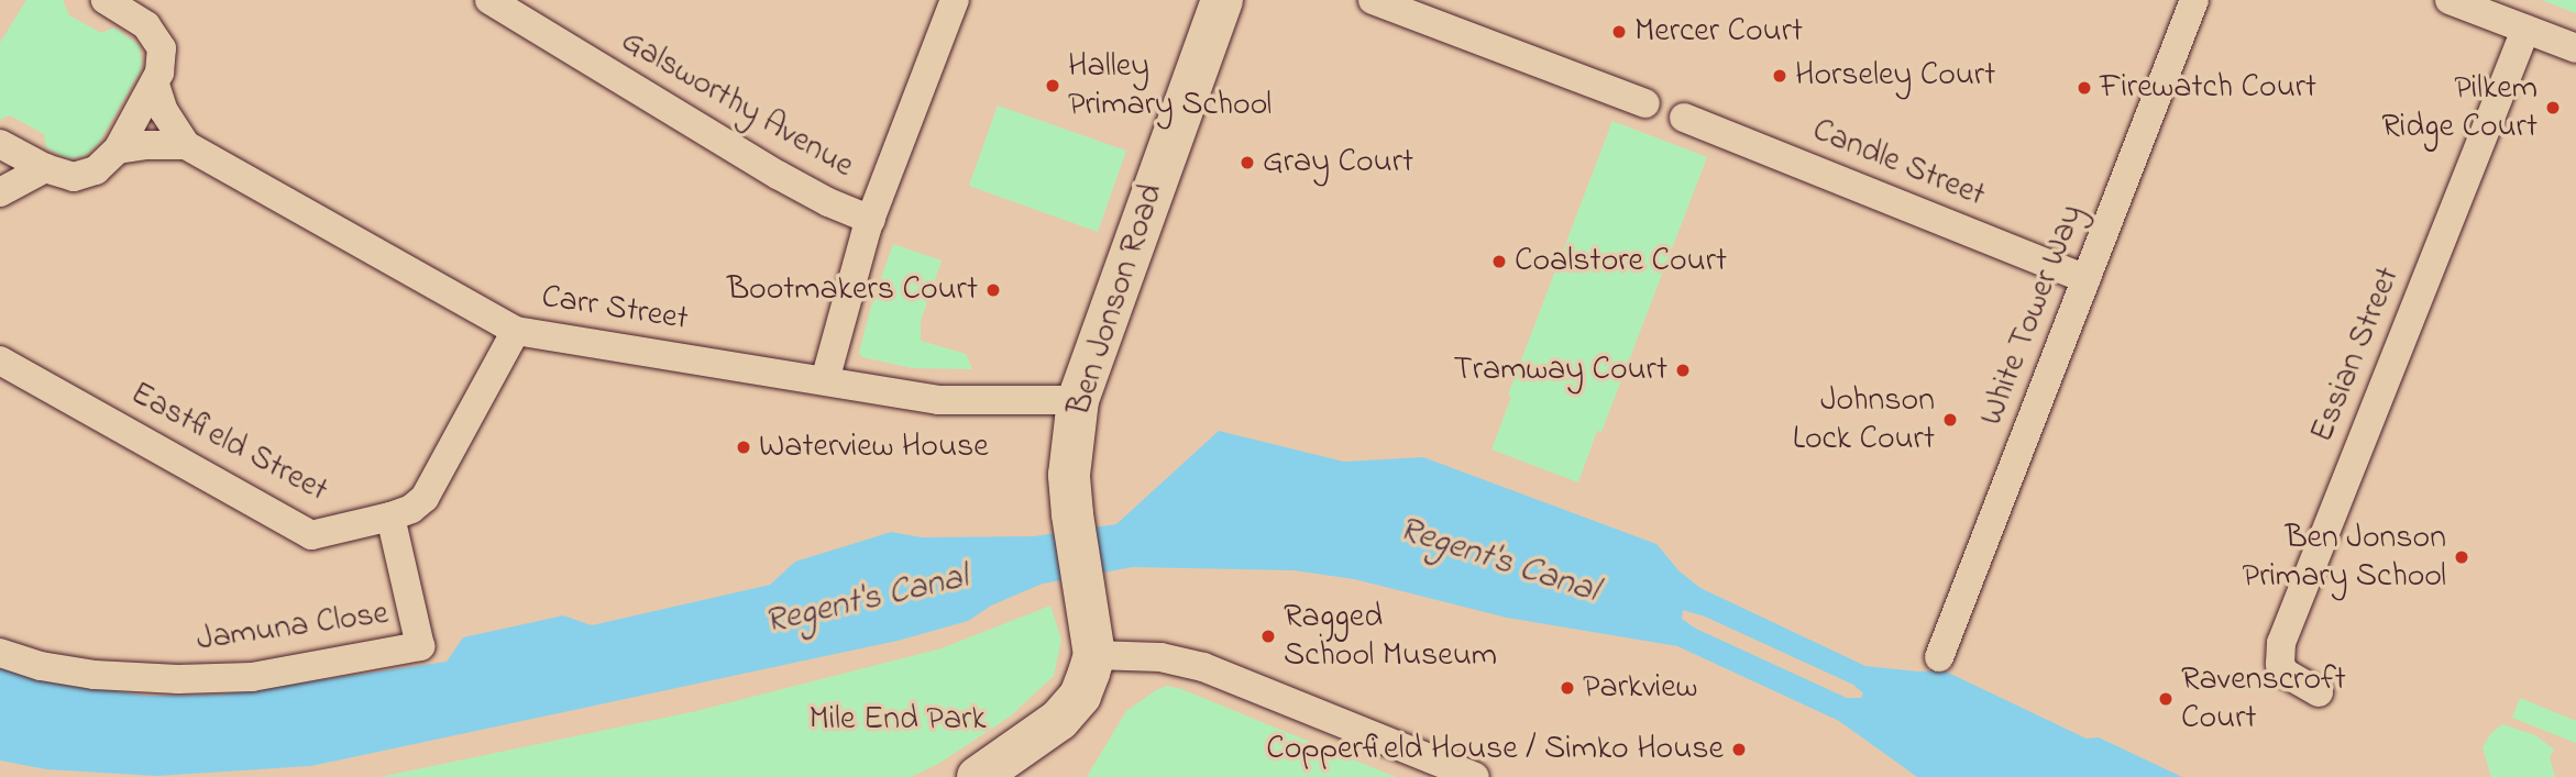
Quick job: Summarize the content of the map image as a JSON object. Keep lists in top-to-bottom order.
{
  "streets": {
    "main road": ["Ben Jonson Road"],
    "street": [
      "Galsworthy Avenue",
      "Candle Street",
      "Carr Street",
      "White Tower Way",
      "Essian Street",
      "Eastfield Street",
      "Jamuna Close"
    ]
  },
  "crossings": [
    ["Candle Street", "White Tower Way"],
    ["Ben Jonson Road", "Carr Street"],
    ["Carr Street", "Eastfield Street"],
    ["Eastfield Street", "Jamuna Close"]
  ],
  "water": ["Regent's Canal"],
  "parks": ["Mile End Park"],
  "places": [
    "Mercer Court",
    "Horseley Court",
    "Halley Primary School",
    "Firewatch Court",
    "Pilkem Ridge Court",
    "Gray Court",
    "Coalstore Court",
    "Bootmakers Court",
    "Tramway Court",
    "Johnson Lock Court",
    "Waterview House",
    "Ben Jonson Primary School",
    "Ragged School Museum",
    "Parkview",
    "Ravenscroft Court",
    "Copperfield House / Simko House"
  ]
}
